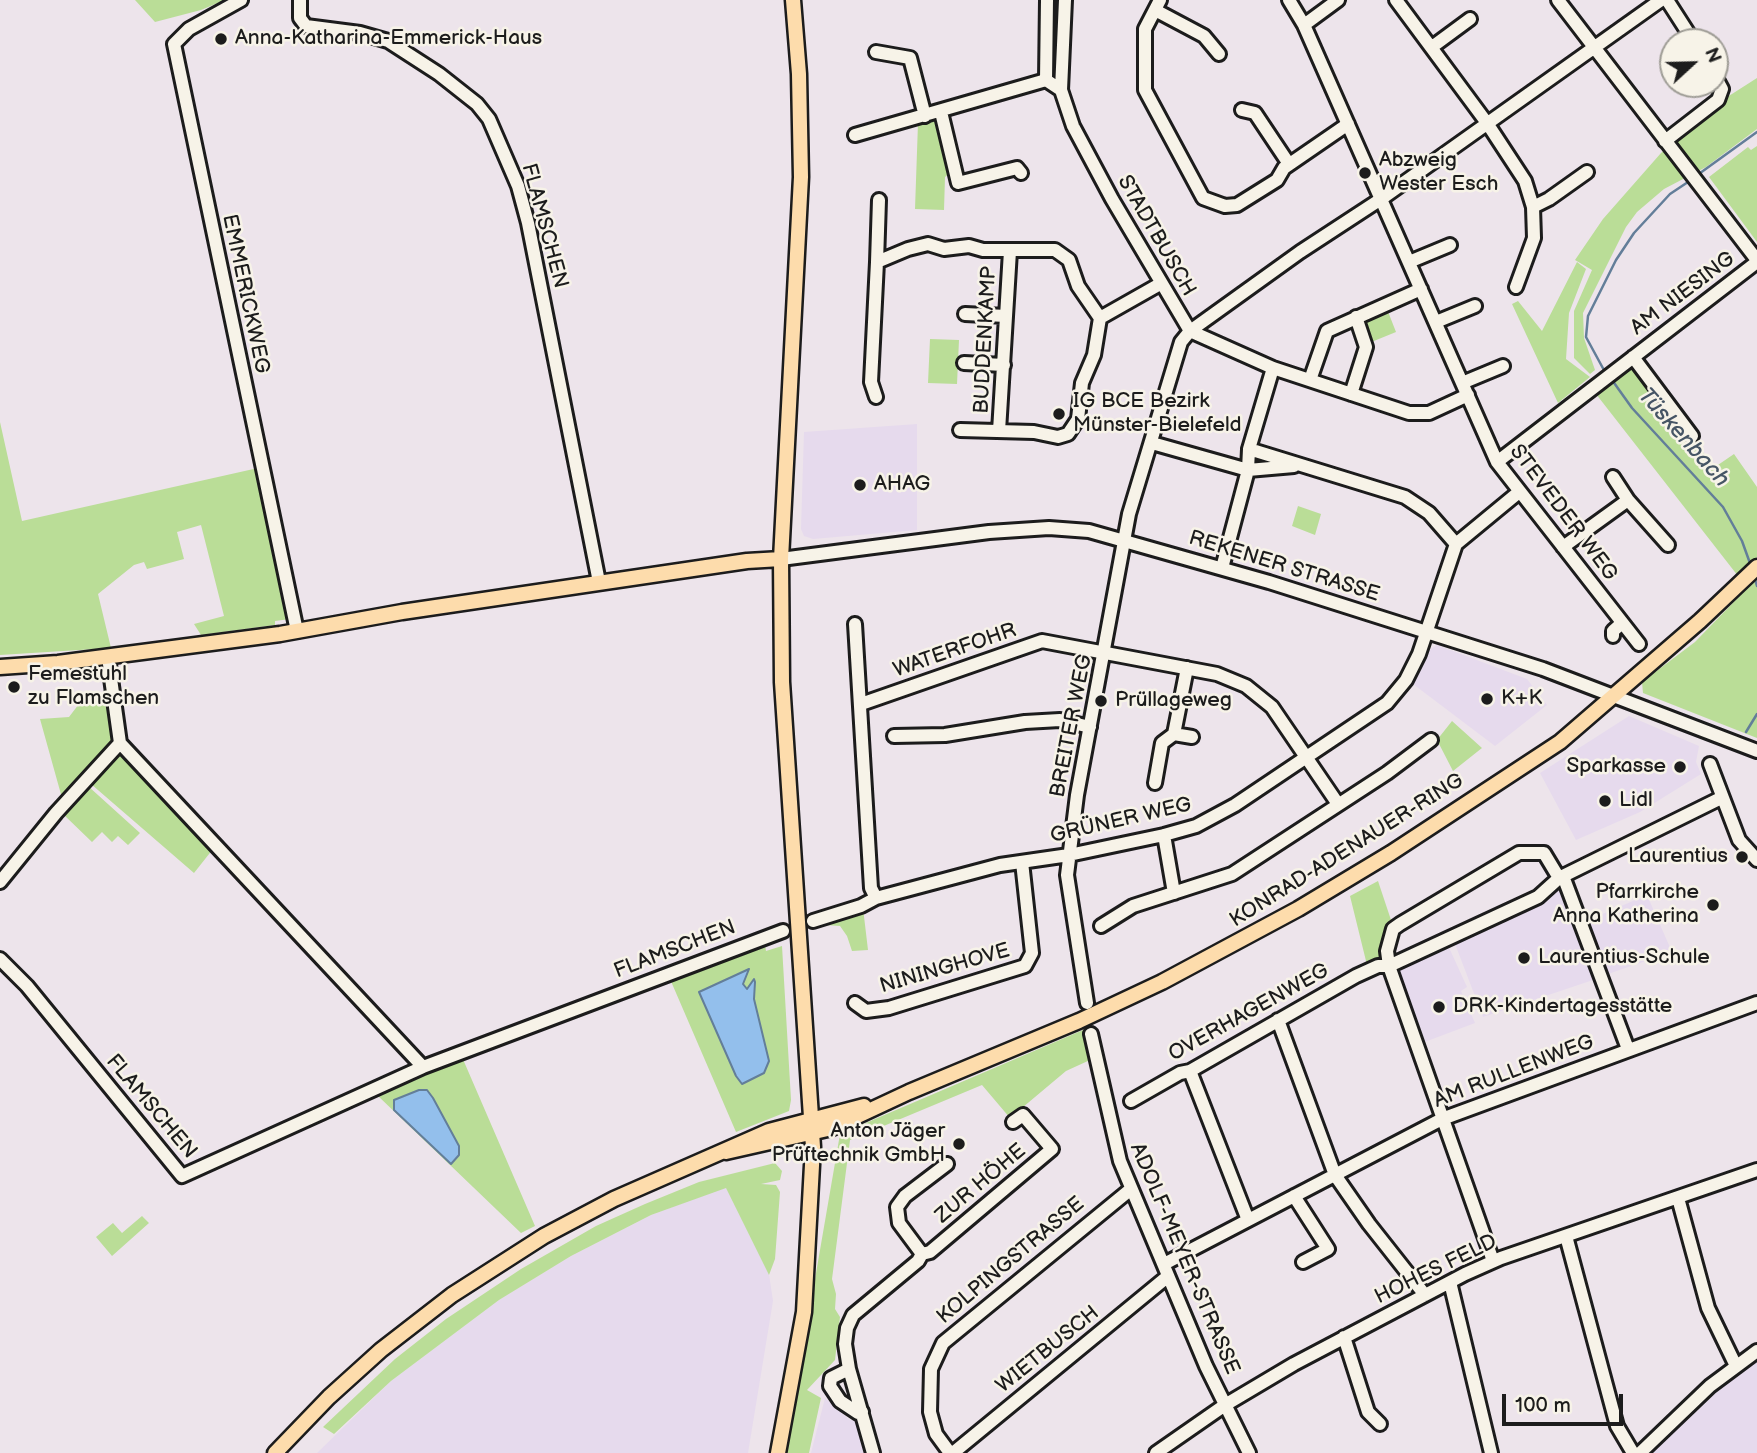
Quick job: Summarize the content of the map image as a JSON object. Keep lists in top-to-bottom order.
{
  "streets": {
    "main road": ["KONRAD-ADENAUER-RING"],
    "street": [
      "FLAMSCHEN",
      "STADTBUSCH",
      "EMMERICKWEG",
      "AM NIESING",
      "BUDDENKAMP",
      "STEVEDER WEG",
      "REKENER STRASSE",
      "WATERFOHR",
      "BREITER WEG",
      "GRÜNER WEG",
      "NININGHOVE",
      "OVERHAGENWEG",
      "AM RULLENWEG",
      "ZUR HÖHE",
      "ADOLF-MEYER-STRASSE",
      "KOLPINGSTRASSE",
      "HOHES FELD",
      "WIETBUSCH"
    ]
  },
  "crossings": [
    ["STADTBUSCH", "BREITER WEG"],
    ["AM NIESING", "STEVEDER WEG"],
    ["REKENER STRASSE", "BREITER WEG"],
    ["REKENER STRASSE", "GRÜNER WEG"],
    ["REKENER STRASSE", "KONRAD-ADENAUER-RING"],
    ["WATERFOHR", "BREITER WEG"],
    ["WATERFOHR", "GRÜNER WEG"],
    ["BREITER WEG", "GRÜNER WEG"],
    ["GRÜNER WEG", "NININGHOVE"],
    ["AM RULLENWEG", "ADOLF-MEYER-STRASSE"],
    ["ADOLF-MEYER-STRASSE", "KOLPINGSTRASSE"],
    ["ADOLF-MEYER-STRASSE", "HOHES FELD"],
    ["ADOLF-MEYER-STRASSE", "WIETBUSCH"],
    ["KOLPINGSTRASSE", "WIETBUSCH"]
  ],
  "water": ["Tüskenbach"],
  "places": [
    "Anna-Katharina-Emmerick-Haus",
    "Abzweig Wester Esch",
    "IG BCE Bezirk Münster-Bielefeld",
    "AHAG",
    "Femestuhl zu Flamschen",
    "K+K",
    "Prüllageweg",
    "Sparkasse",
    "Lidl",
    "Laurentius",
    "Pfarrkirche Anna Katherina",
    "Laurentius-Schule",
    "DRK-Kindertagesstätte",
    "Anton Jäger Prüftechnik GmbH"
  ],
  "scale_bar": "100 m",
  "north": "right"
}
